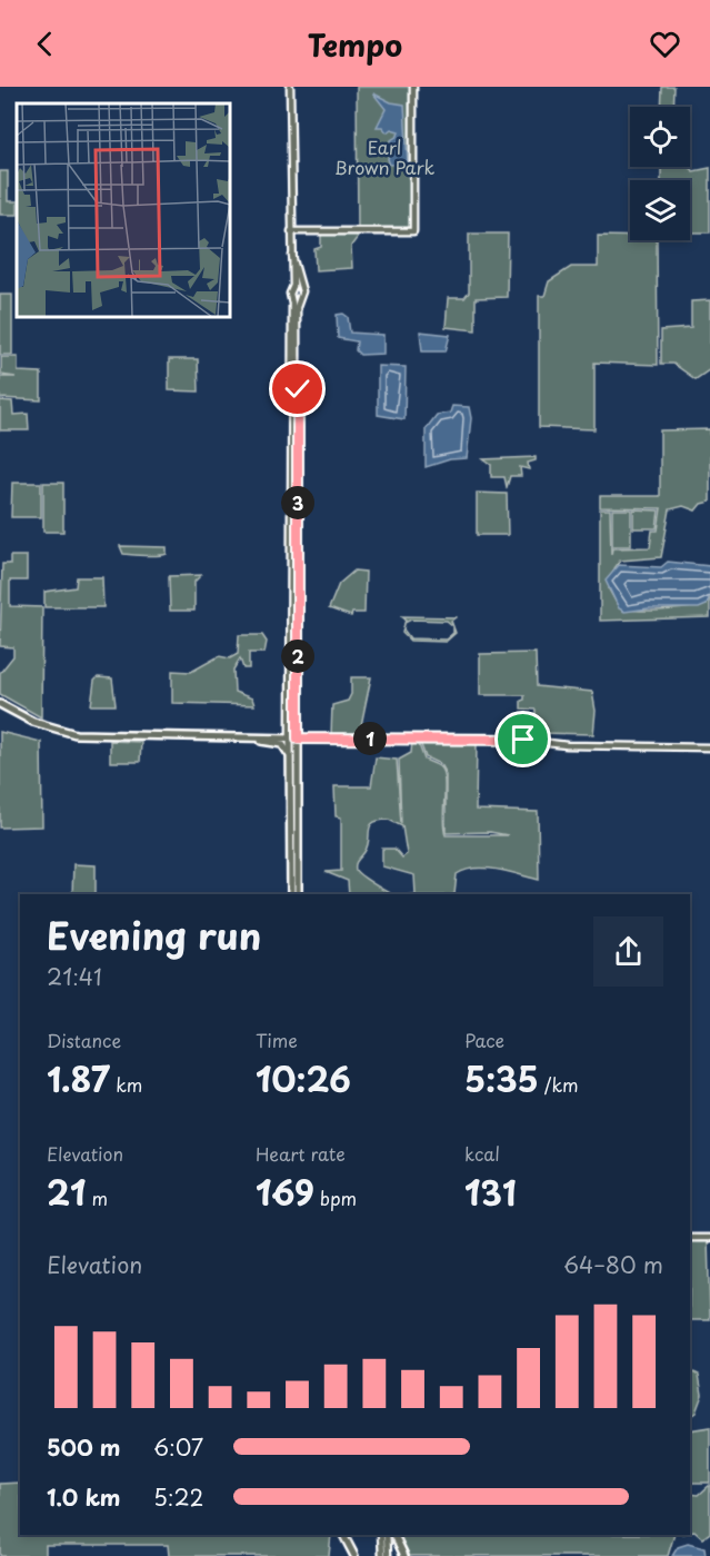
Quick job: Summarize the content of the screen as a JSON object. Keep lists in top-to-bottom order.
{
  "parks": ["Earl Brown Park"],
  "page": {
    "header": "Tempo",
    "pins": ["3", "2", "1"],
    "heading": ["Evening run", "21:41"],
    "stats": [
      ["Distance", "1.87 km"],
      ["Time", "10:26"],
      ["Pace", "5:35 /km"],
      ["Elevation", "21 m"],
      ["Heart rate", "169 bpm"],
      ["kcal", "131"]
    ],
    "chart": ["Elevation", "64–80 m"],
    "list": [
      {
        "name": "500 m",
        "note": "6:07"
      },
      {
        "name": "1.0 km",
        "note": "5:22"
      }
    ]
  }
}
